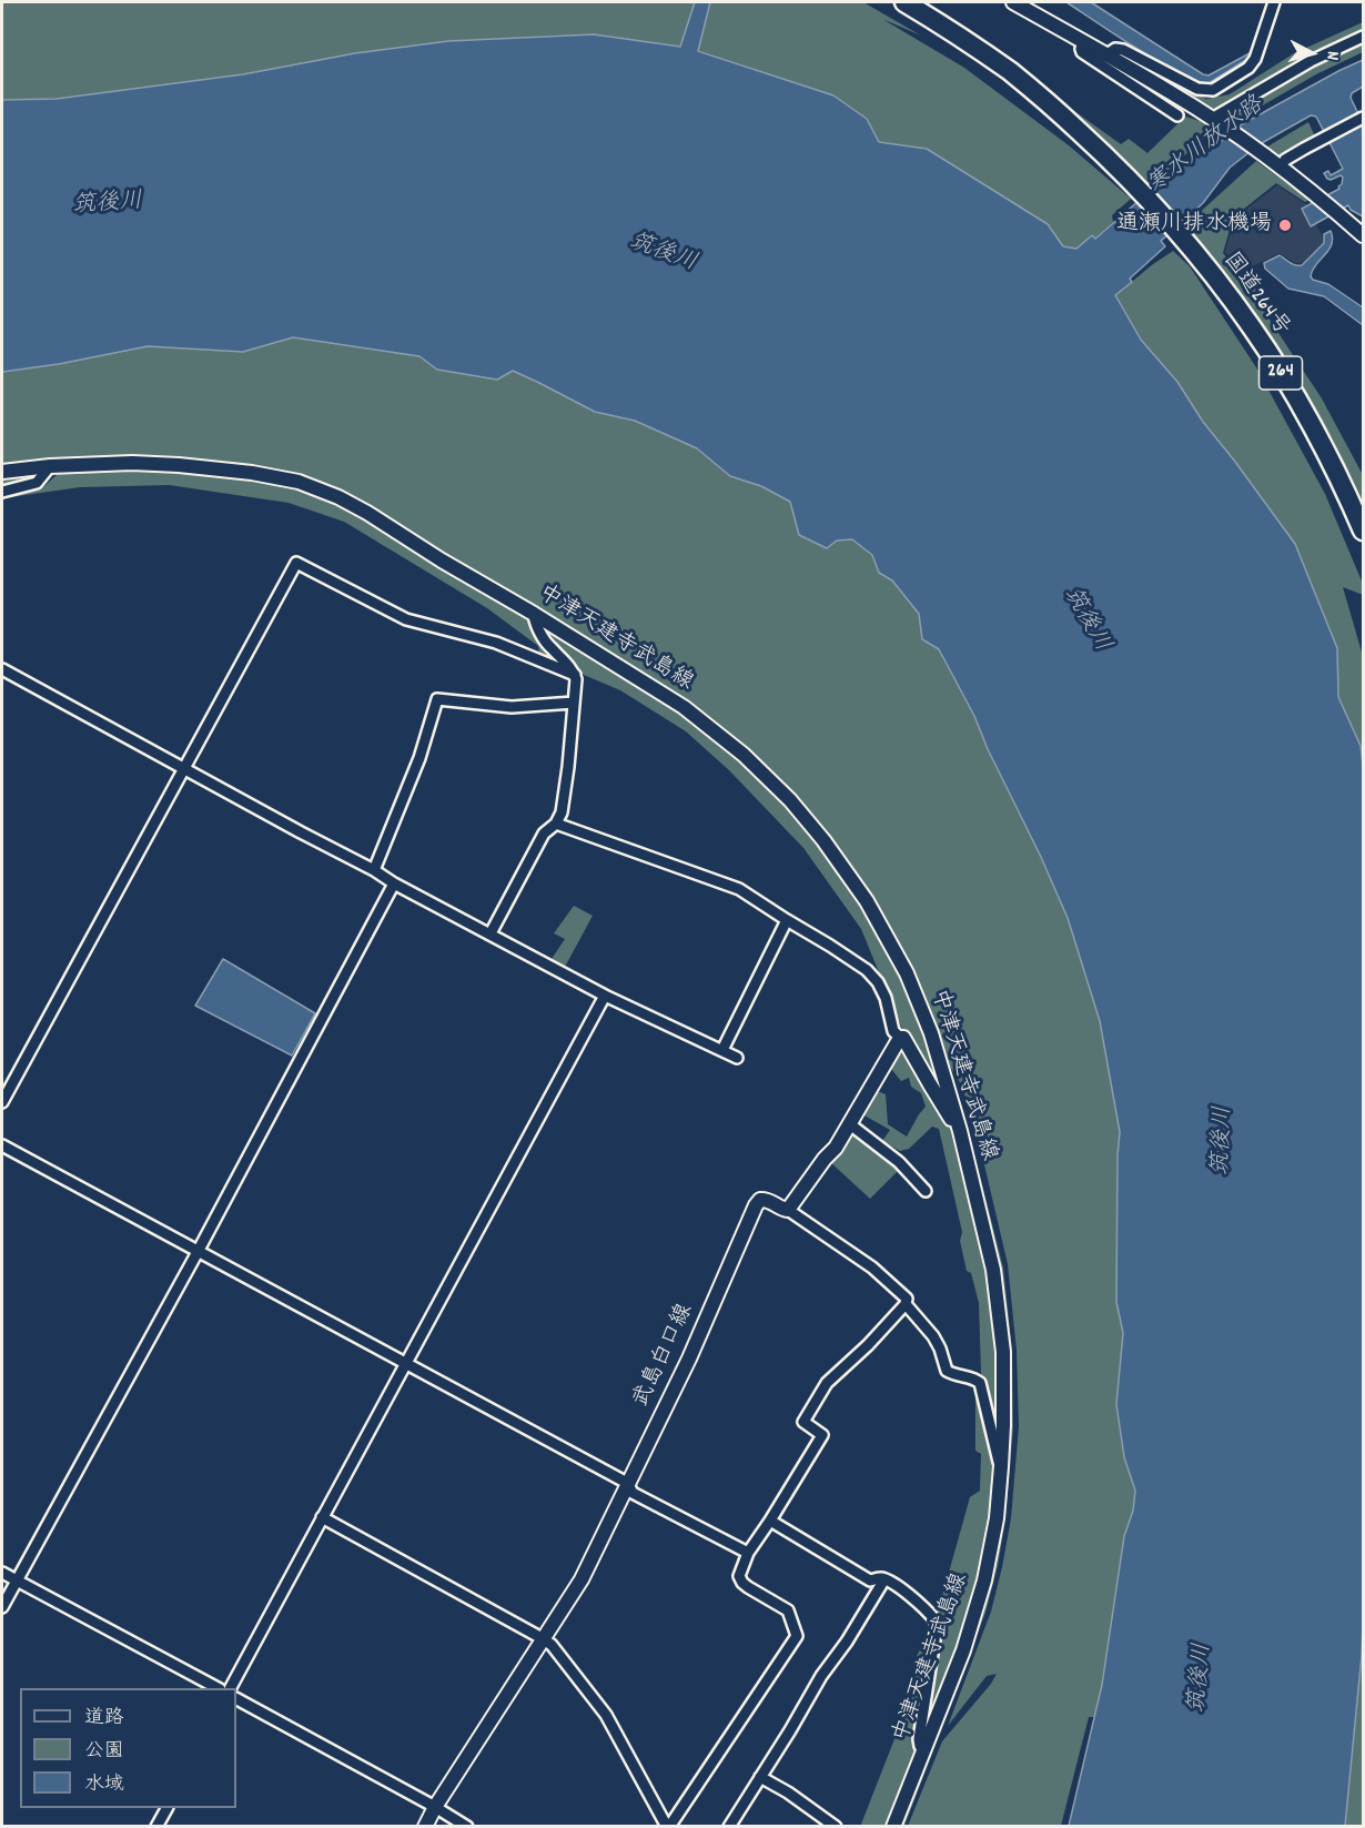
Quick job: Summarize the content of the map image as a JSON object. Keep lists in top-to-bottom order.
{
  "streets": {
    "highway": ["国道264号", "264"],
    "main road": ["中津天建寺武島線", "武島白口線"]
  },
  "water": ["寒水川放水路", "筑後川"],
  "places": ["通瀬川排水機場"],
  "legend": ["道路", "公園", "水域"],
  "north": "right"
}
